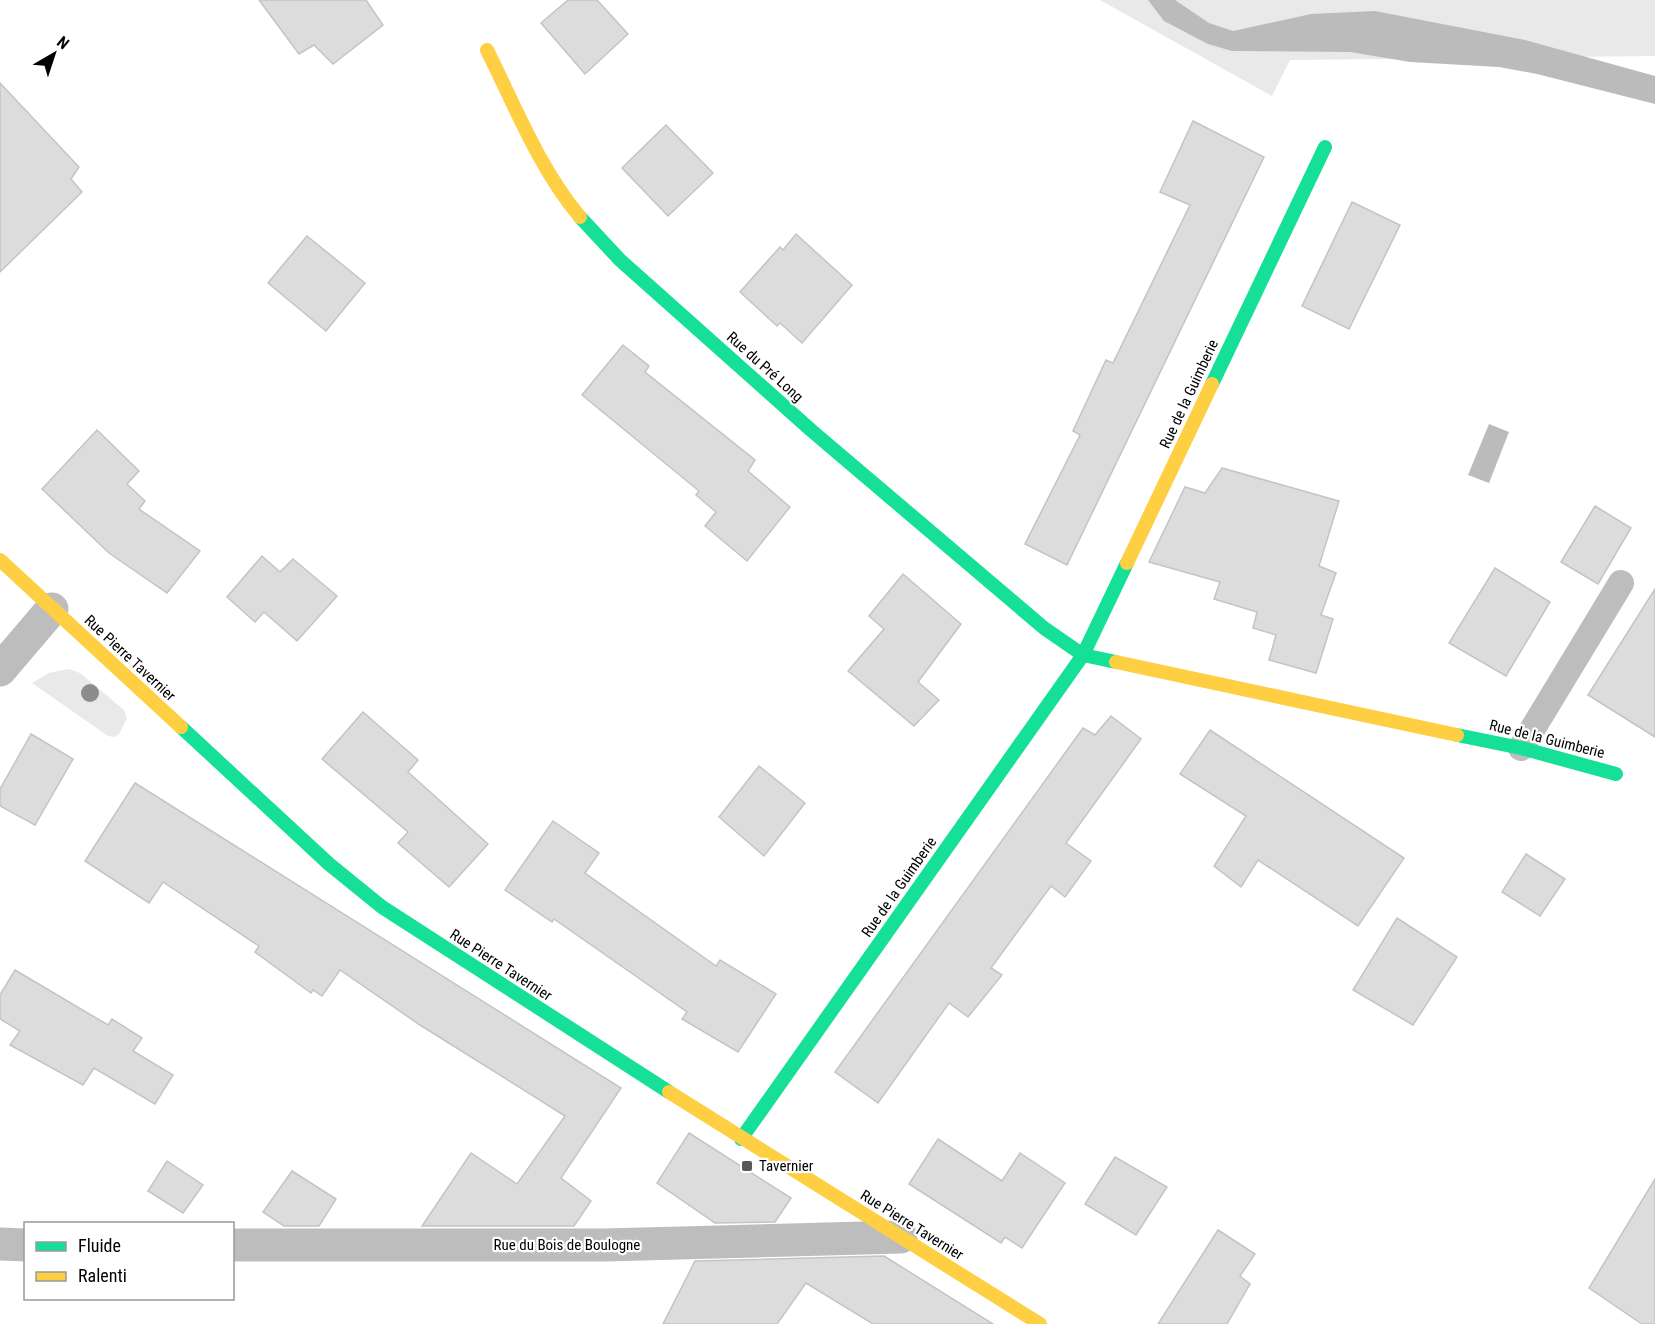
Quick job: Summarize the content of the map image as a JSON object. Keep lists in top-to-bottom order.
{
  "streets": {
    "street": [
      "Rue du Pré Long",
      "Rue de la Guimberie",
      "Rue Pierre Tavernier",
      "Rue du Bois de Boulogne"
    ]
  },
  "crossings": [
    ["Rue du Pré Long", "Rue de la Guimberie"],
    ["Rue de la Guimberie", "Rue Pierre Tavernier"],
    ["Rue Pierre Tavernier", "Rue du Bois de Boulogne"]
  ],
  "places": {
    "transit": ["Tavernier"]
  },
  "legend": ["Fluide", "Ralenti"],
  "north": "top right"
}
